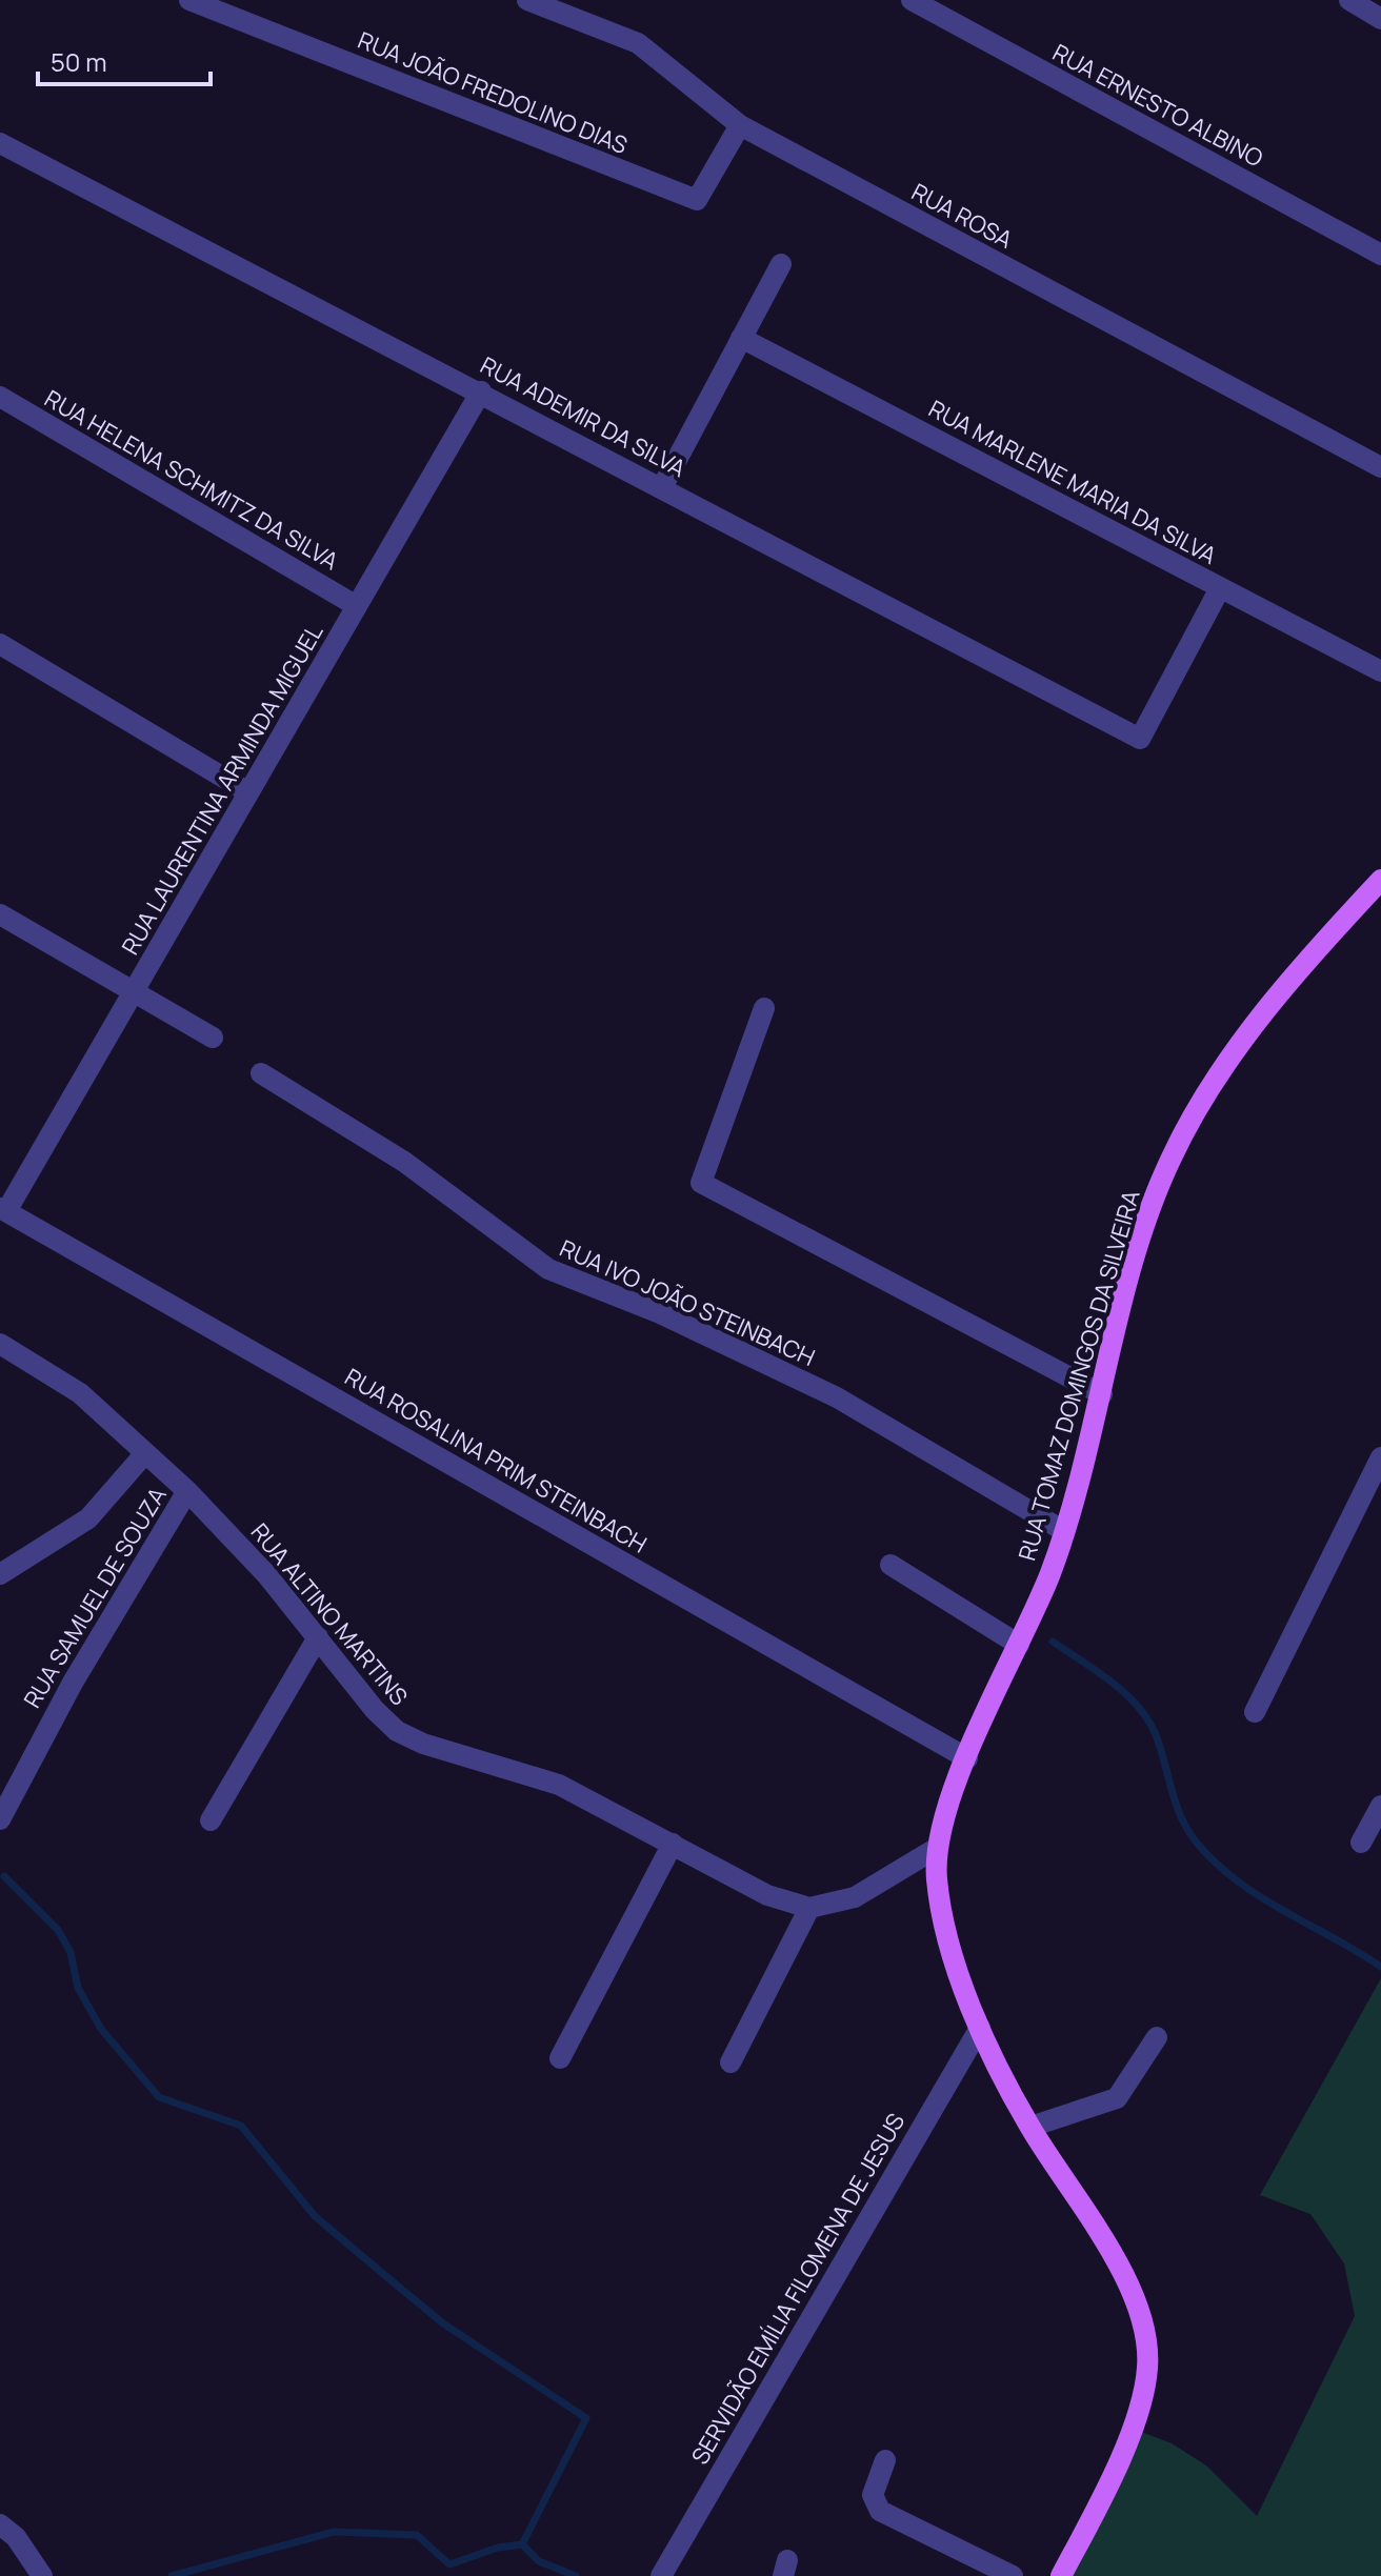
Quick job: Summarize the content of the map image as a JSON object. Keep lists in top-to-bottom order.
{
  "streets": {
    "main road": ["RUA TOMAZ DOMINGOS DA SILVEIRA"],
    "street": [
      "RUA JOÃO FREDOLINO DIAS",
      "RUA ERNESTO ALBINO",
      "RUA ROSA",
      "RUA ADEMIR DA SILVA",
      "RUA HELENA SCHMITZ DA SILVA",
      "RUA MARLENE MARIA DA SILVA",
      "RUA LAURENTINA ARMINDA MIGUEL",
      "RUA IVO JOÃO STEINBACH",
      "RUA ROSALINA PRIM STEINBACH",
      "RUA SAMUEL DE SOUZA",
      "RUA ALTINO MARTINS",
      "SERVIDÃO EMÍLIA FILOMENA DE JESUS"
    ]
  },
  "crossings": [
    ["RUA JOÃO FREDOLINO DIAS", "RUA ROSA"],
    ["RUA ADEMIR DA SILVA", "RUA MARLENE MARIA DA SILVA"],
    ["RUA ADEMIR DA SILVA", "RUA LAURENTINA ARMINDA MIGUEL"],
    ["RUA HELENA SCHMITZ DA SILVA", "RUA LAURENTINA ARMINDA MIGUEL"],
    ["RUA LAURENTINA ARMINDA MIGUEL", "RUA ROSALINA PRIM STEINBACH"],
    ["RUA IVO JOÃO STEINBACH", "RUA TOMAZ DOMINGOS DA SILVEIRA"],
    ["RUA TOMAZ DOMINGOS DA SILVEIRA", "RUA ROSALINA PRIM STEINBACH"],
    ["RUA TOMAZ DOMINGOS DA SILVEIRA", "RUA ALTINO MARTINS"],
    ["RUA TOMAZ DOMINGOS DA SILVEIRA", "SERVIDÃO EMÍLIA FILOMENA DE JESUS"],
    ["RUA SAMUEL DE SOUZA", "RUA ALTINO MARTINS"]
  ],
  "scale_bar": "50 m"
}
